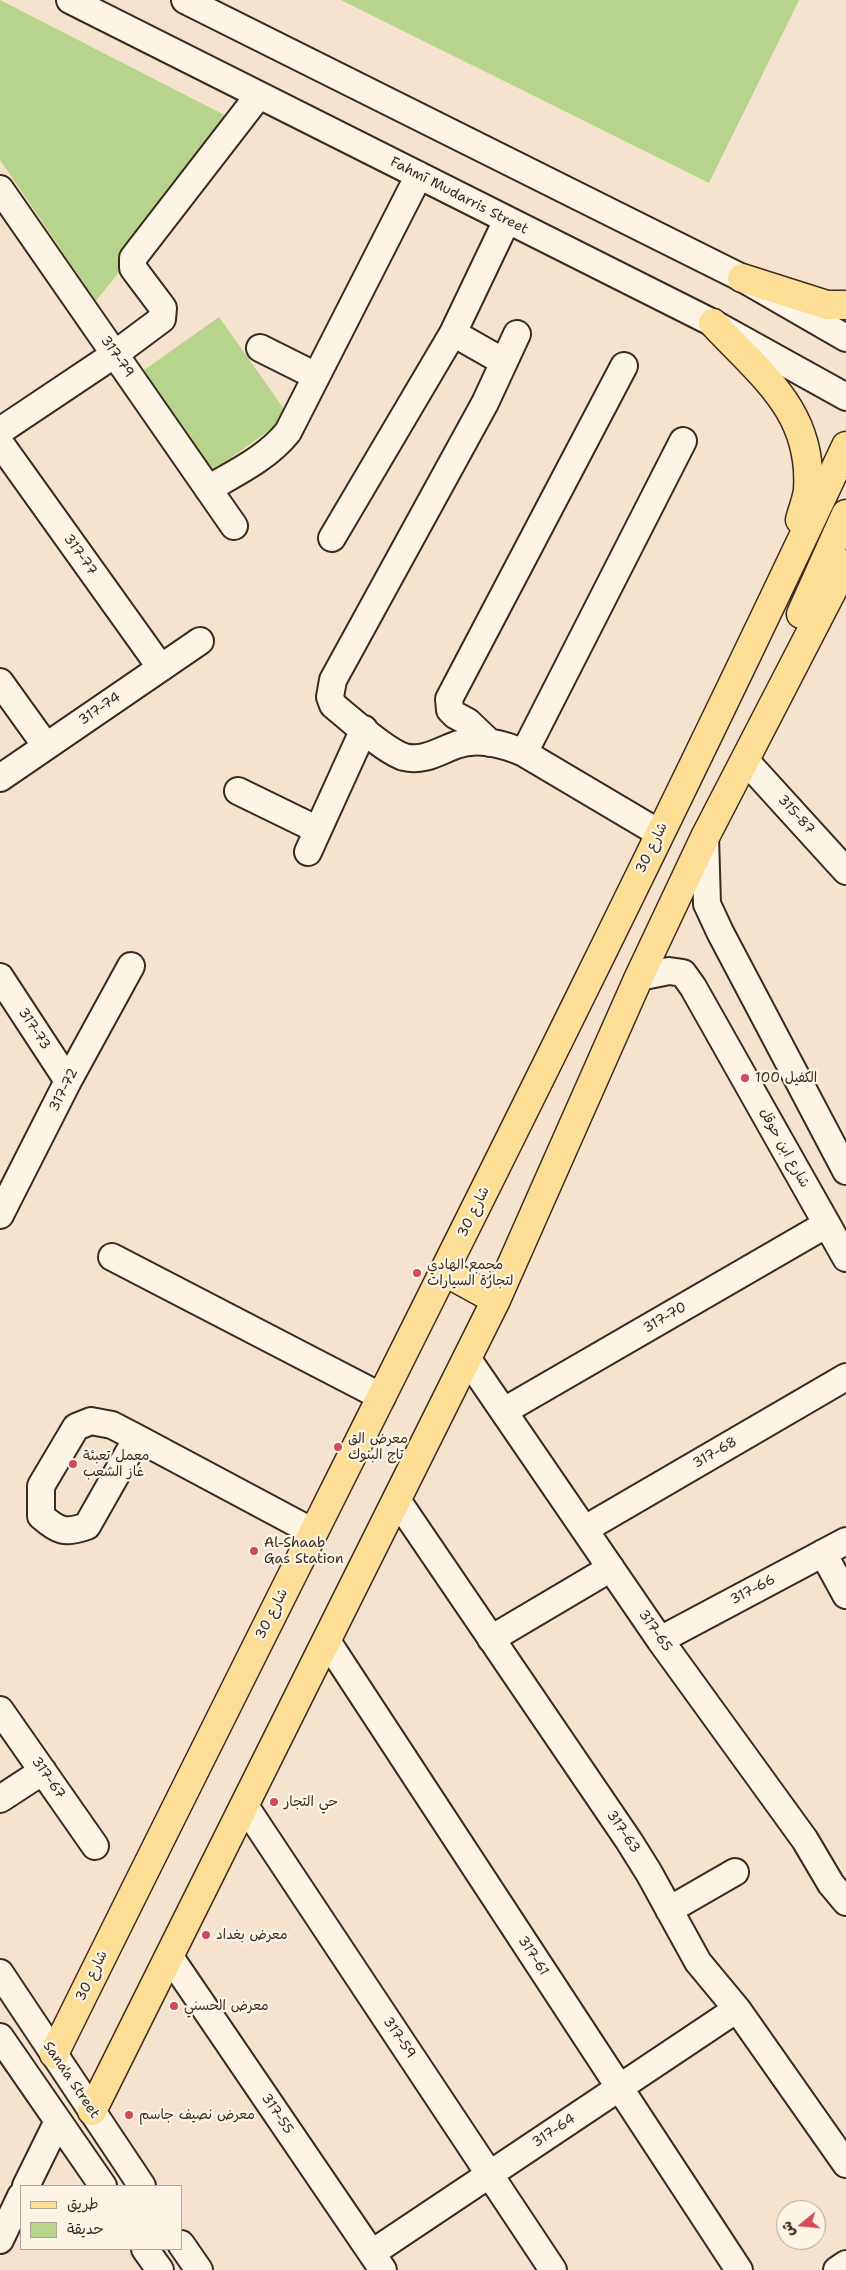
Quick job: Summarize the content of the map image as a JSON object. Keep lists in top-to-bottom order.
{
  "streets": {
    "main road": ["شارع 30"],
    "street": [
      "Fahmī Mudarris Street",
      "317-79",
      "317-77",
      "317-74",
      "315-87",
      "317-73",
      "317-72",
      "شارع ابن حوقل",
      "317-70",
      "317-68",
      "317-66",
      "317-65",
      "317-67",
      "317-63",
      "317-61",
      "317-59",
      "Sana'a Street",
      "317-55",
      "317-64"
    ]
  },
  "crossings": [
    ["317-77", "317-74"],
    ["شارع 30", "Sana'a Street"],
    ["317-73", "317-72"],
    ["شارع ابن حوقل", "317-70"],
    ["317-70", "317-65"],
    ["317-68", "317-65"],
    ["317-66", "317-65"],
    ["317-63", "317-64"],
    ["317-61", "317-64"],
    ["317-59", "317-64"],
    ["317-55", "317-64"]
  ],
  "places": [
    "الكفيل 100",
    "مجمع الهادي لتجارة السيارات",
    "معرض الق تاج البنوك",
    "معمل تعبئة غاز الشعب",
    "Al-Shaab Gas Station",
    "حي التجار",
    "معرض بغداد",
    "معرض الحسني",
    "معرض نصيف جاسم"
  ],
  "legend": ["طريق", "حديقة"],
  "north": "left"
}
